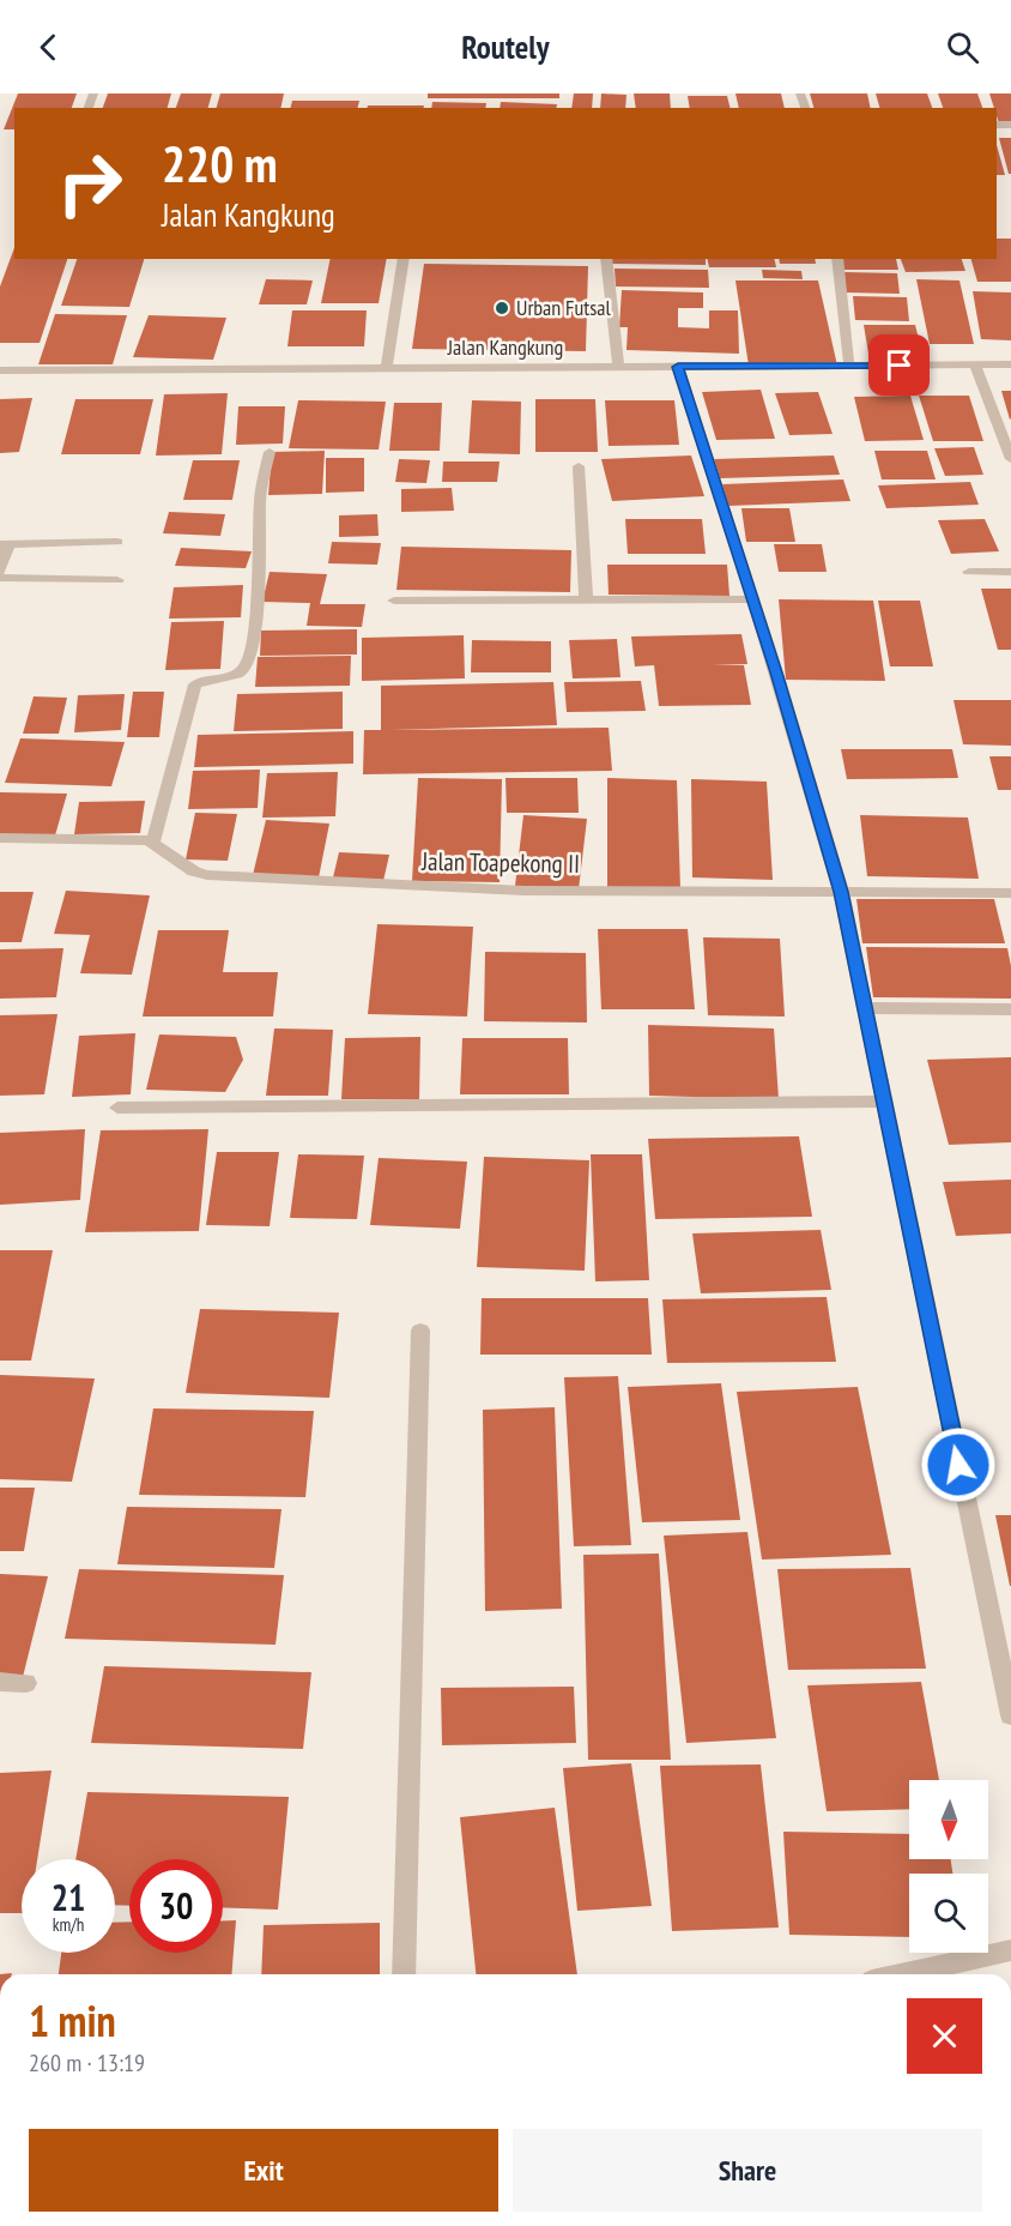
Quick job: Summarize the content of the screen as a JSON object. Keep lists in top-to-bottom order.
{
  "streets": {
    "street": ["Jalan Kangkung", "Jalan Toapekong II"]
  },
  "places": ["Urban Futsal"],
  "north": "bottom",
  "page": {
    "header": "Routely",
    "turn": ["220 m", "Jalan Kangkung"],
    "speed": "21 km/h",
    "limit": "30",
    "heading": ["1 min", "260 m · 13:19"],
    "buttons": ["Exit", "Share"]
  }
}
